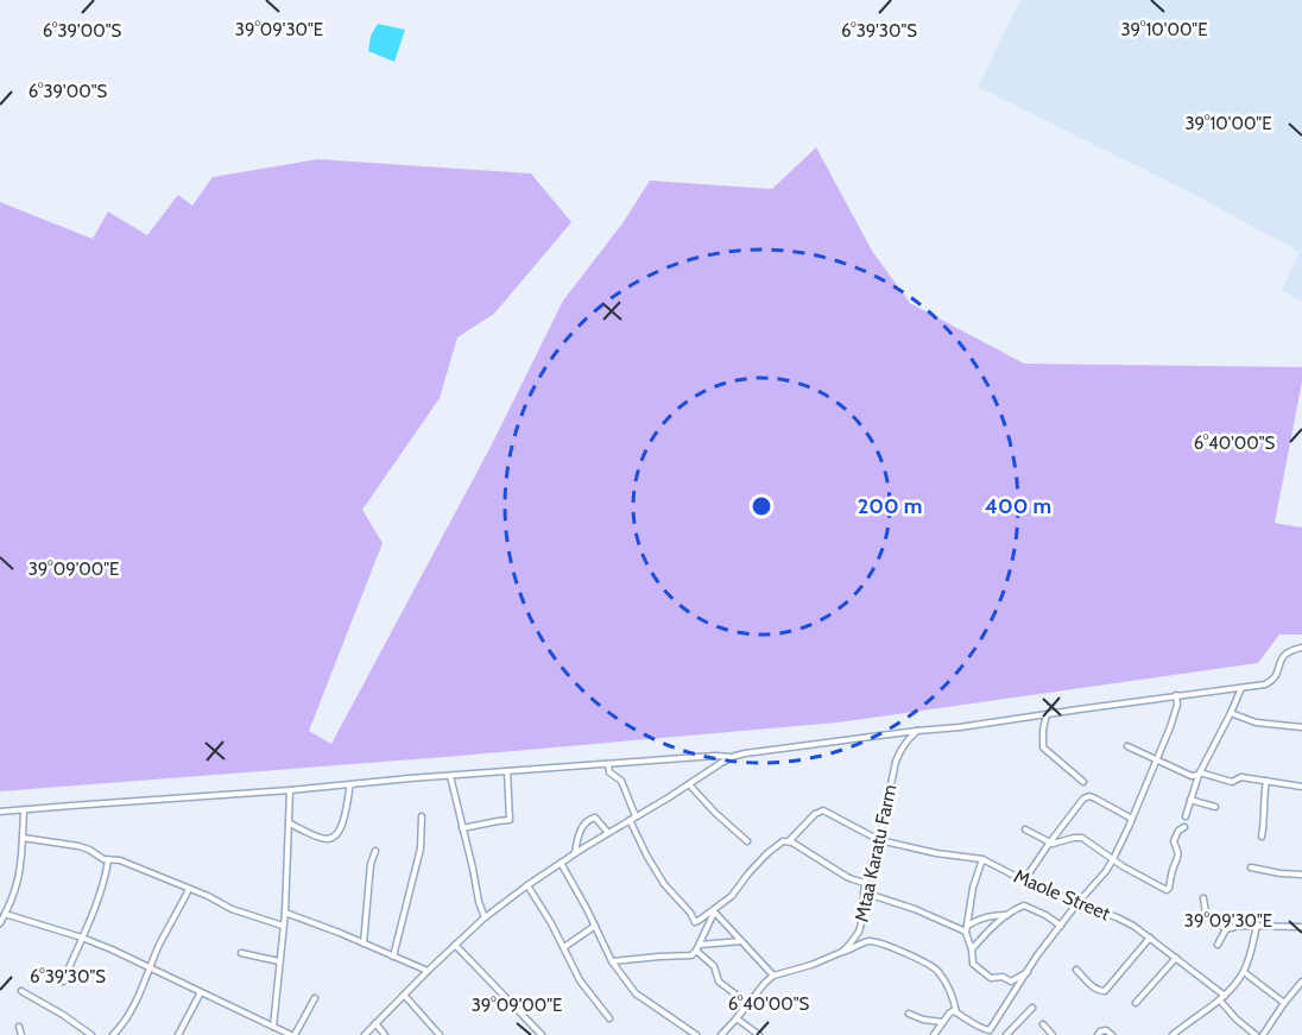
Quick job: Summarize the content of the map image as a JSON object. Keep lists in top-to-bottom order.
{
  "streets": {
    "street": ["Mtaa Karatu Farm", "Maole Street"]
  },
  "crossings": [
    ["Mtaa Karatu Farm", "Maole Street"]
  ],
  "coordinates": [
    "39°09'30\"E",
    "39°10'00\"E",
    "6°39'00\"S",
    "6°39'30\"S",
    "6°40'00\"S",
    "39°09'00\"E"
  ],
  "rings": ["200 m", "400 m"]
}
